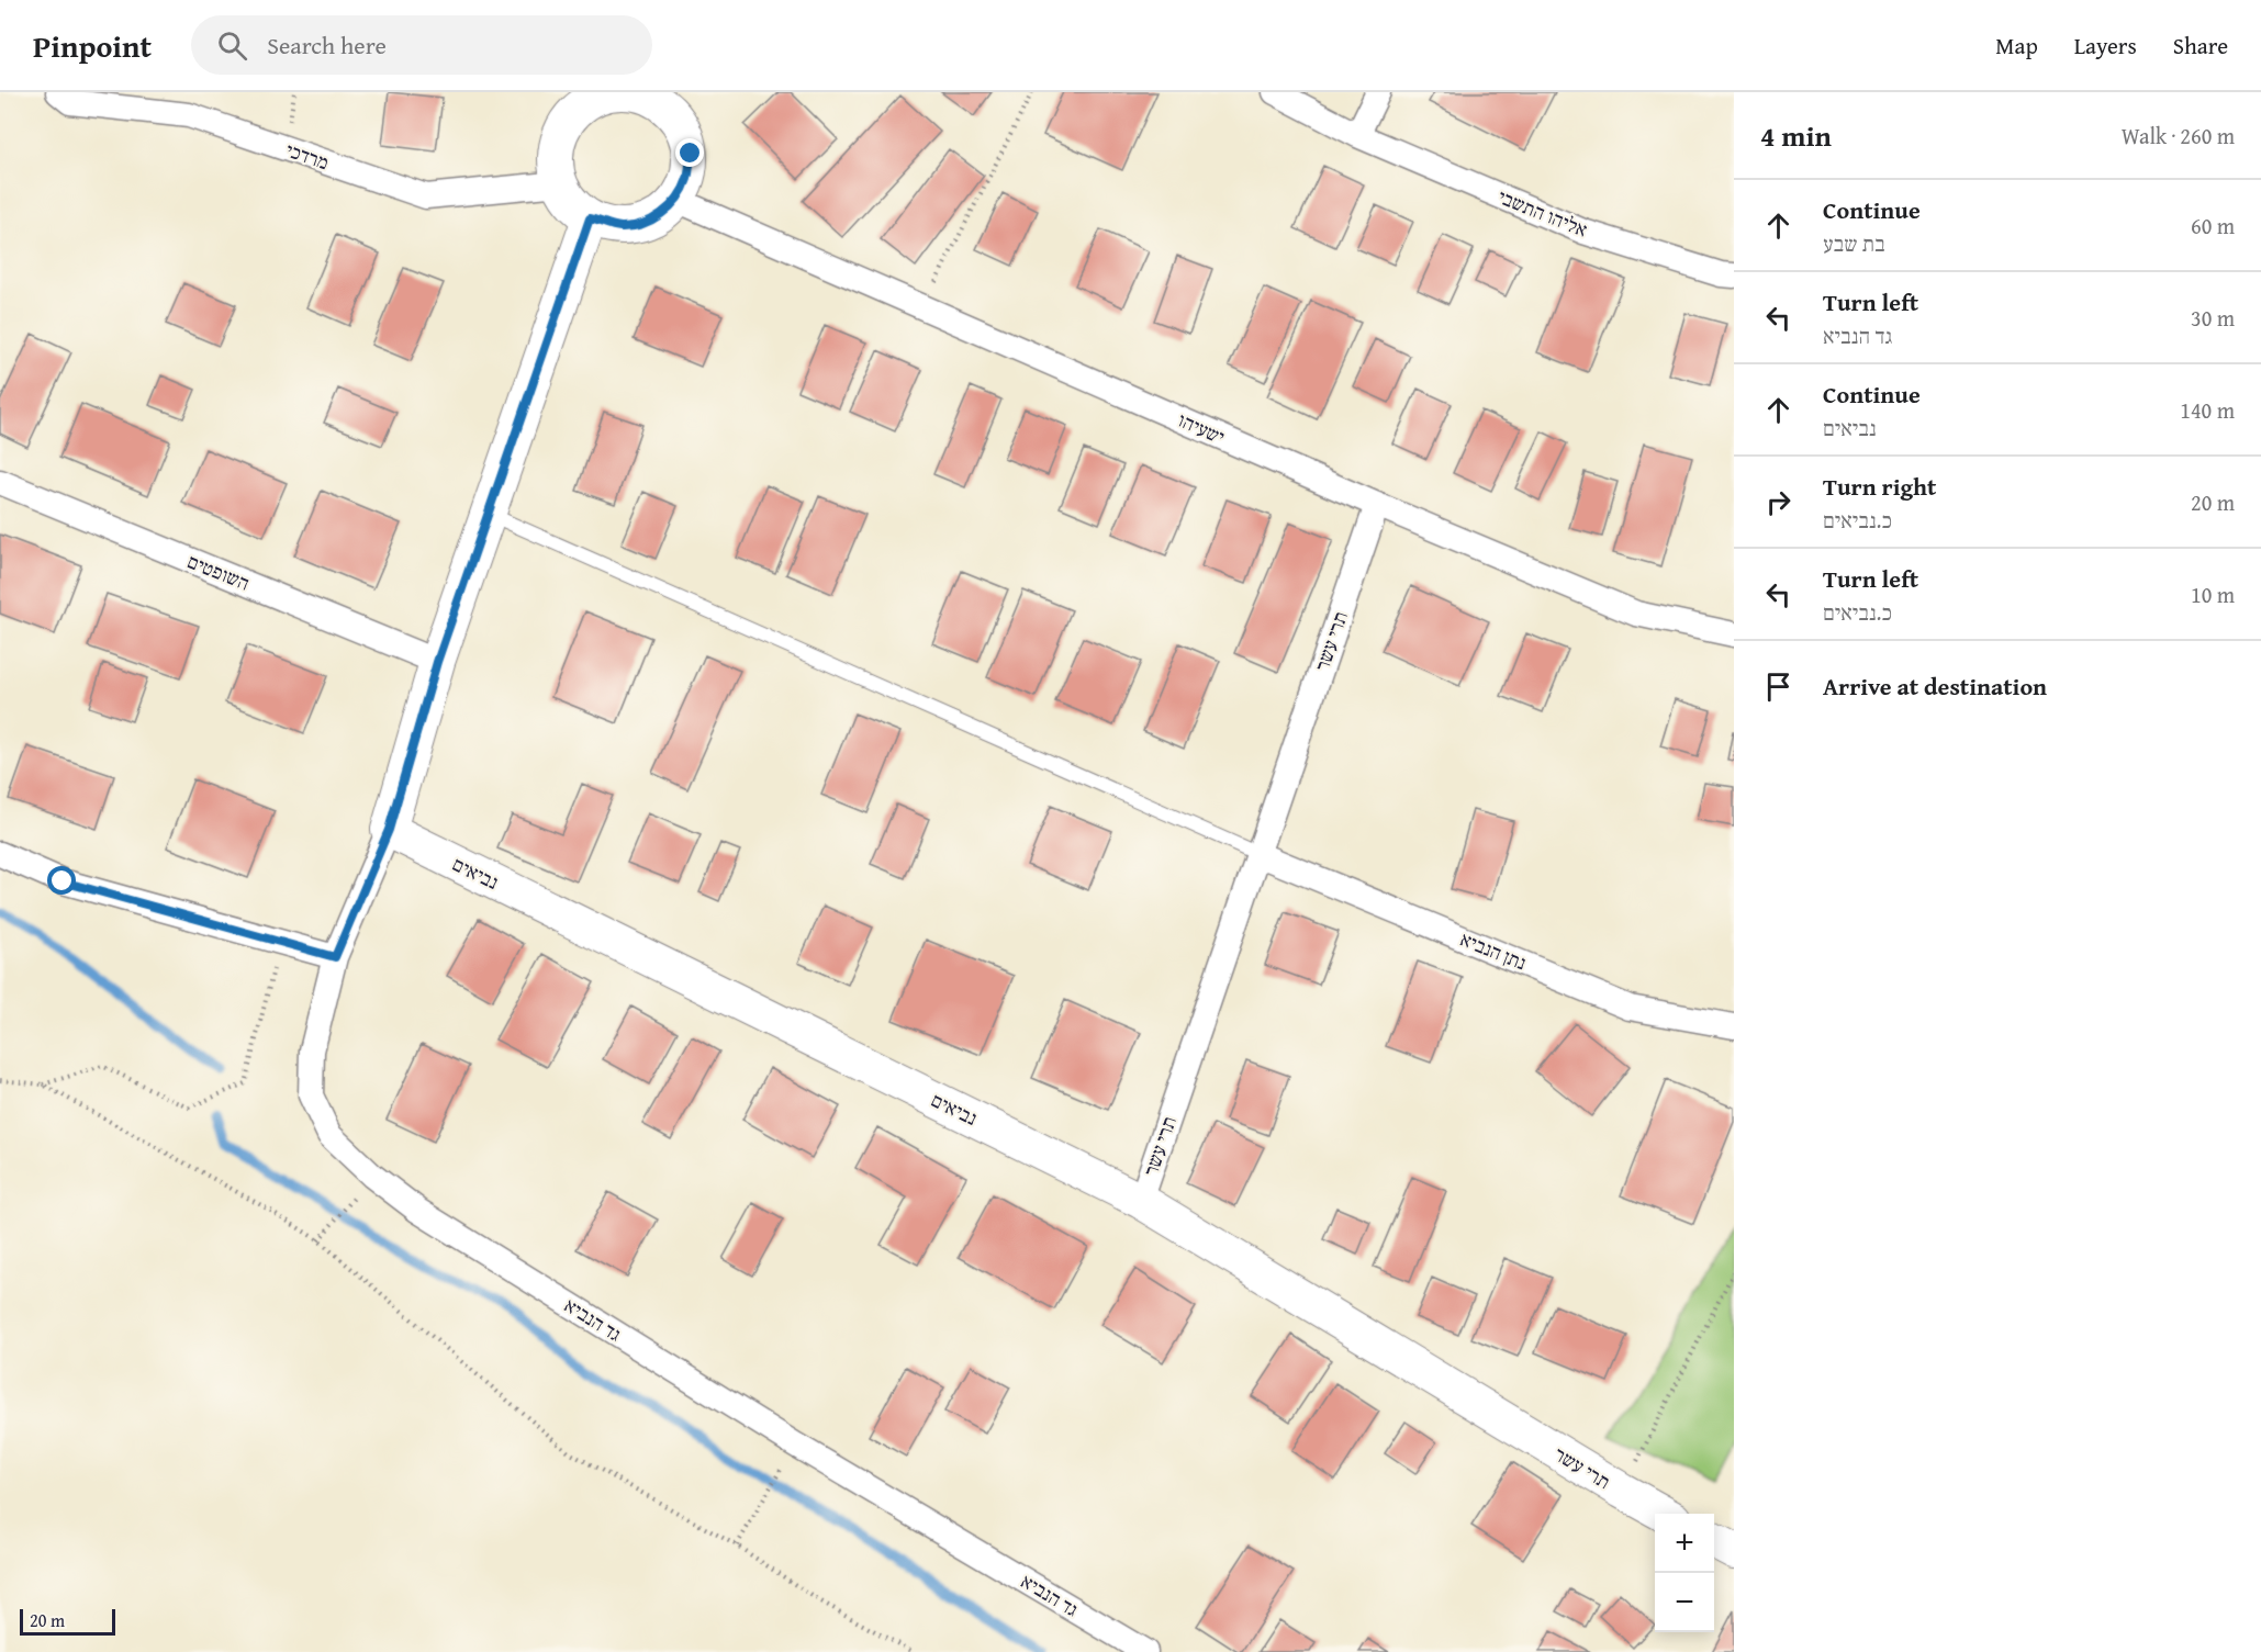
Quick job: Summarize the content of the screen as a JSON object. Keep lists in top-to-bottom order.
{
  "streets": {
    "street": [
      "מרדכי",
      "אליהו התשבי",
      "ישעיהו",
      "השופטים",
      "תרי עשר",
      "נביאים",
      "נתן הנביא",
      "גד הנביא"
    ]
  },
  "crossings": [
    ["מרדכי", "ישעיהו"],
    ["ישעיהו", "תרי עשר"],
    ["תרי עשר", "נביאים"],
    ["תרי עשר", "נתן הנביא"],
    ["נביאים", "גד הנביא"]
  ],
  "scale_bar": "20 m",
  "page": {
    "header": "Pinpoint",
    "search": "Search here",
    "nav": ["Map", "Layers", "Share"],
    "heading": ["4 min", "Walk · 260 m"],
    "list": [
      ["Continue", "בת שבע", "60 m"],
      ["Turn left", "גד הנביא", "30 m"],
      ["Continue", "נביאים", "140 m"],
      ["Turn right", "כ.נביאים", "20 m"],
      ["Turn left", "כ.נביאים", "10 m"],
      "Arrive at destination"
    ],
    "map_buttons": ["+", "−"],
    "scale": "20 m"
  }
}
